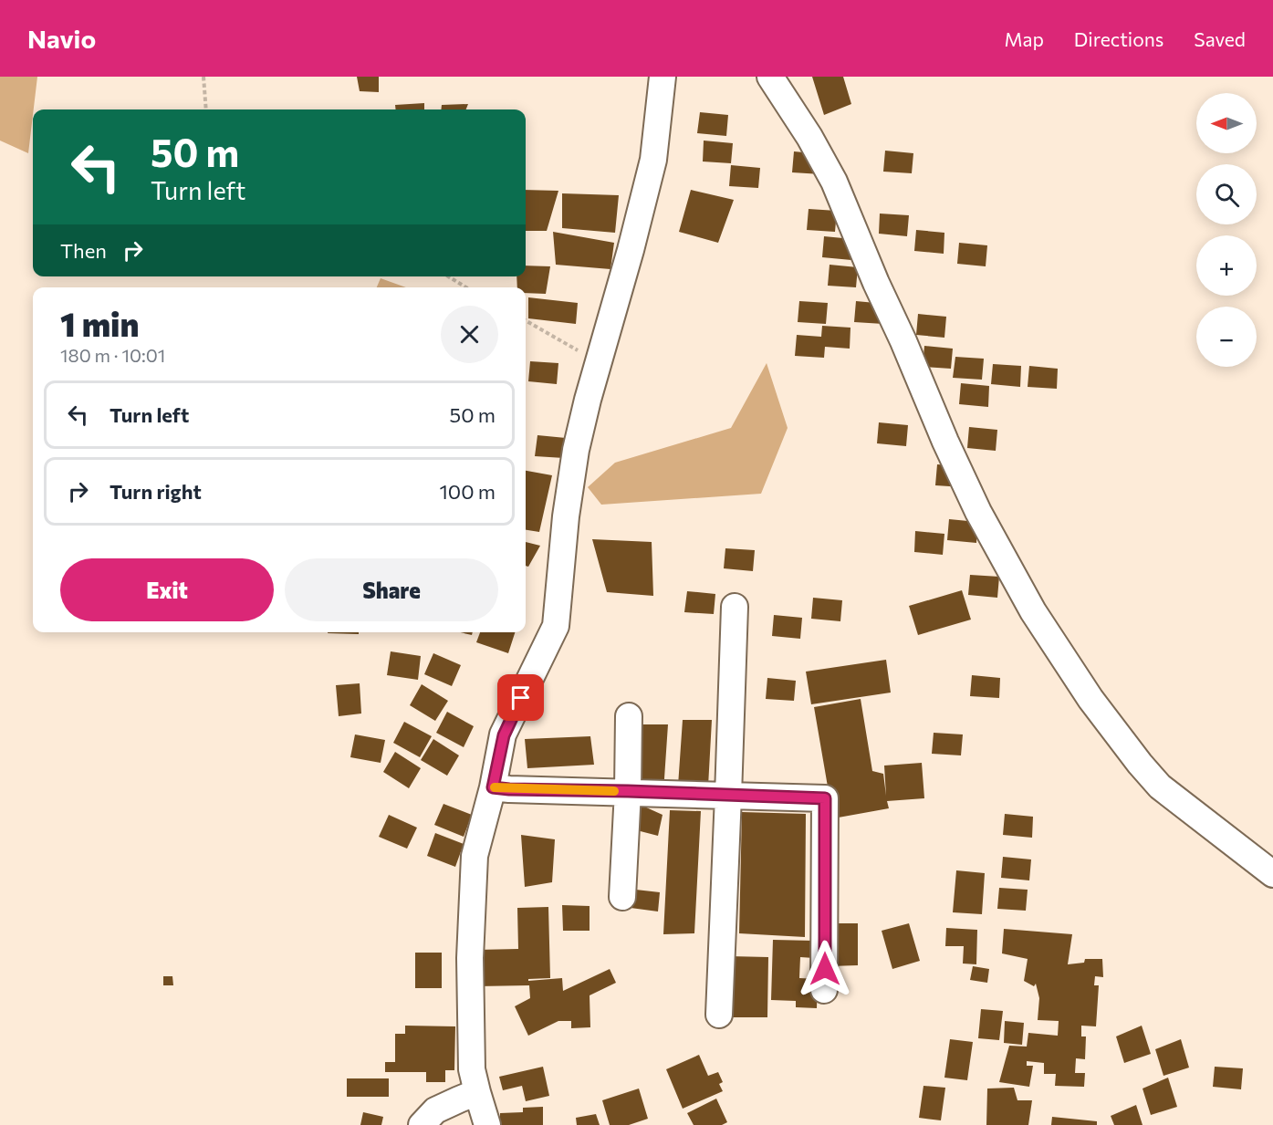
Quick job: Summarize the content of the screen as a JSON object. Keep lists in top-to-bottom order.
{
  "north": "left",
  "page": {
    "header": "Navio",
    "nav": ["Map", "Directions", "Saved"],
    "map_buttons": ["+", "−"],
    "turn": ["50 m", "Turn left"],
    "then": "Then",
    "heading": ["1 min", "180 m · 10:01"],
    "list": [
      {
        "name": "Turn left",
        "value": "50 m"
      },
      {
        "name": "Turn right",
        "value": "100 m"
      }
    ],
    "buttons": ["Exit", "Share"]
  }
}
